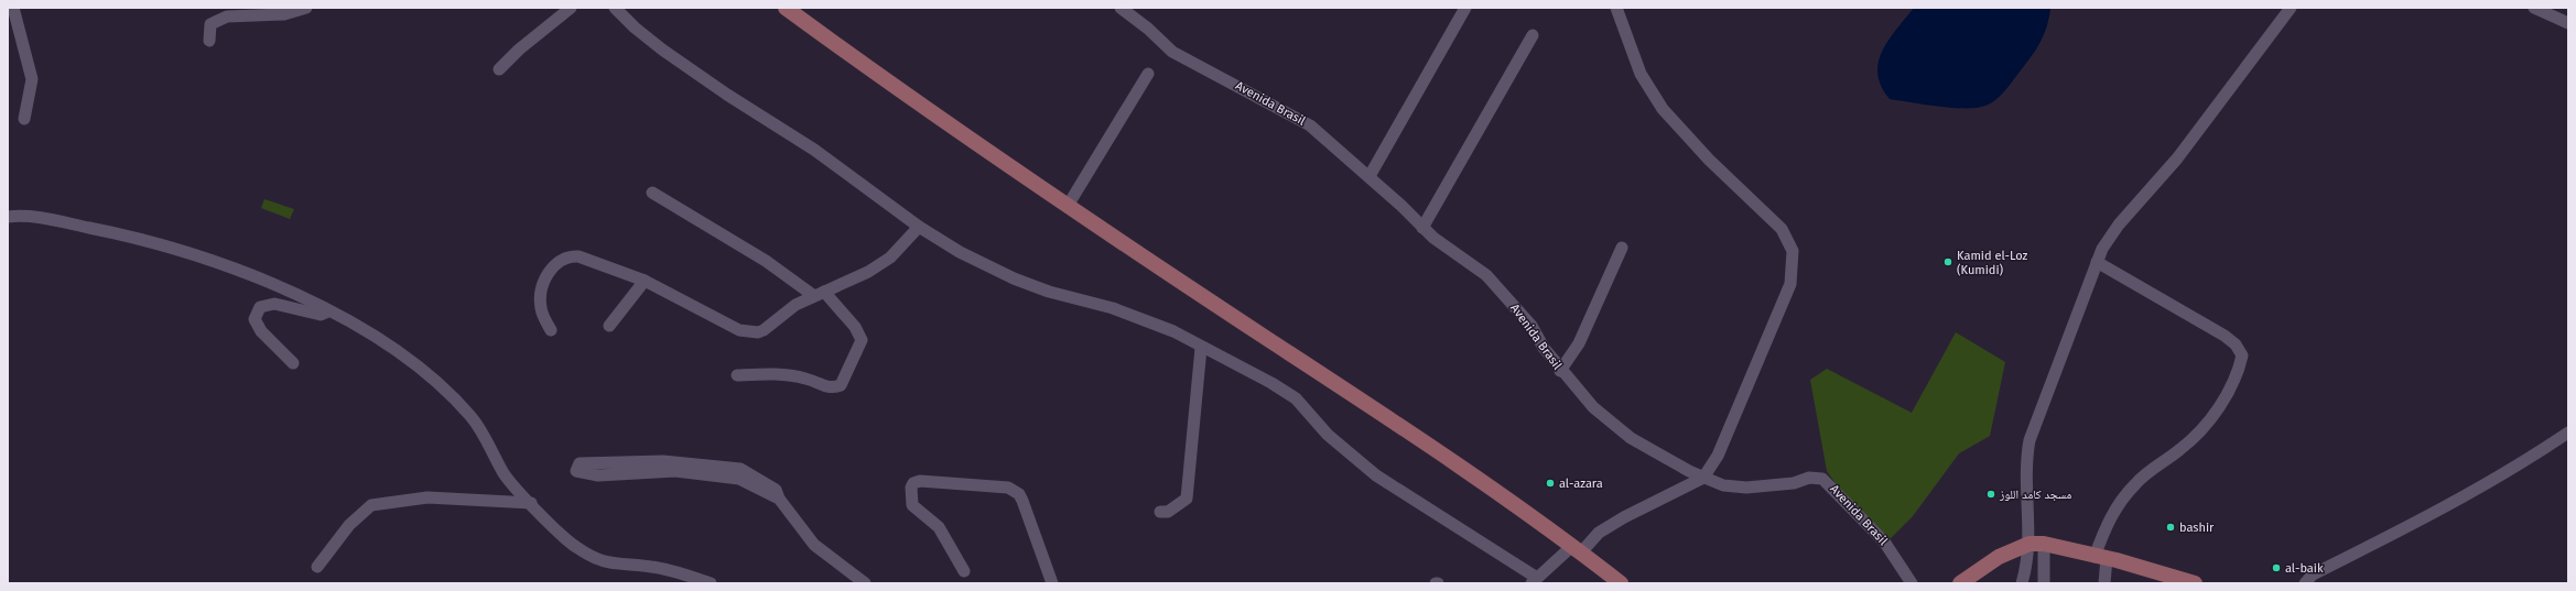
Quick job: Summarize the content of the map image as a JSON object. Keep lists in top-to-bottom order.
{
  "streets": {
    "street": ["Avenida Brasil"]
  },
  "places": [
    "Kamid el-Loz (Kumidi)",
    "al-azara",
    "مسجد كامد اللوز",
    "bashir",
    "al-baik"
  ]
}
